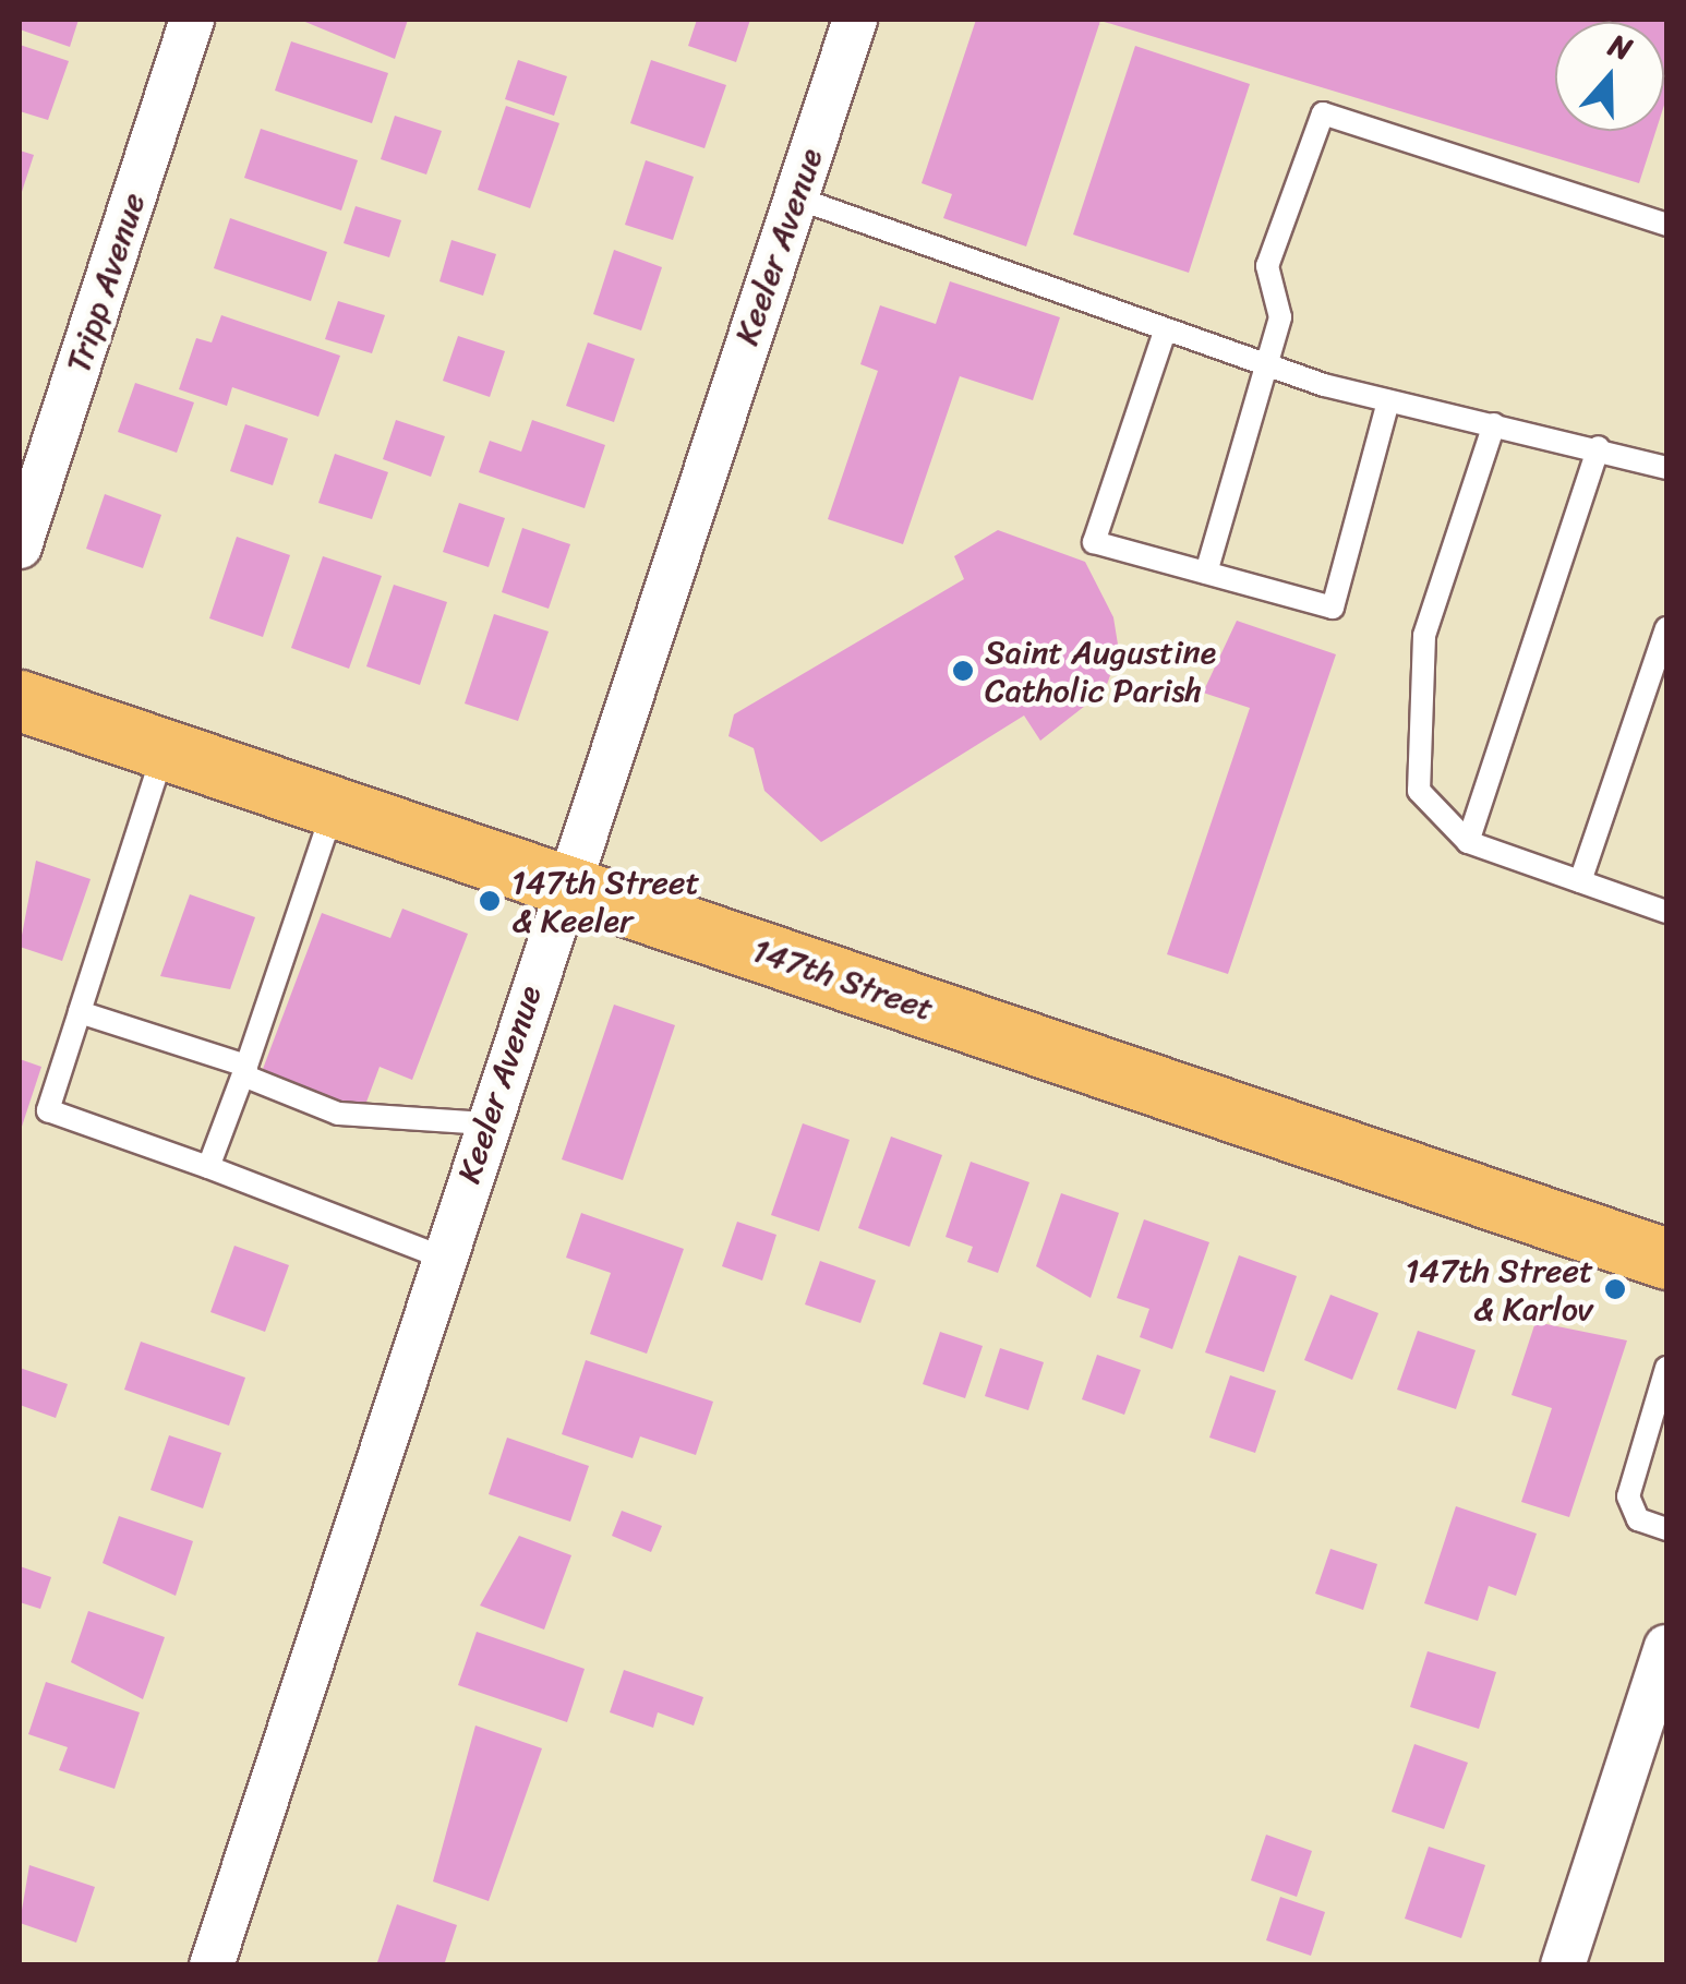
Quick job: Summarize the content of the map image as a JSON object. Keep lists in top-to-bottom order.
{
  "streets": {
    "main road": ["147th Street"],
    "street": ["Keeler Avenue", "Tripp Avenue"]
  },
  "crossings": [
    ["Keeler Avenue", "147th Street"]
  ],
  "places": ["Saint Augustine Catholic Parish", "147th Street & Keeler", "147th Street & Karlov"],
  "north": "top"
}
